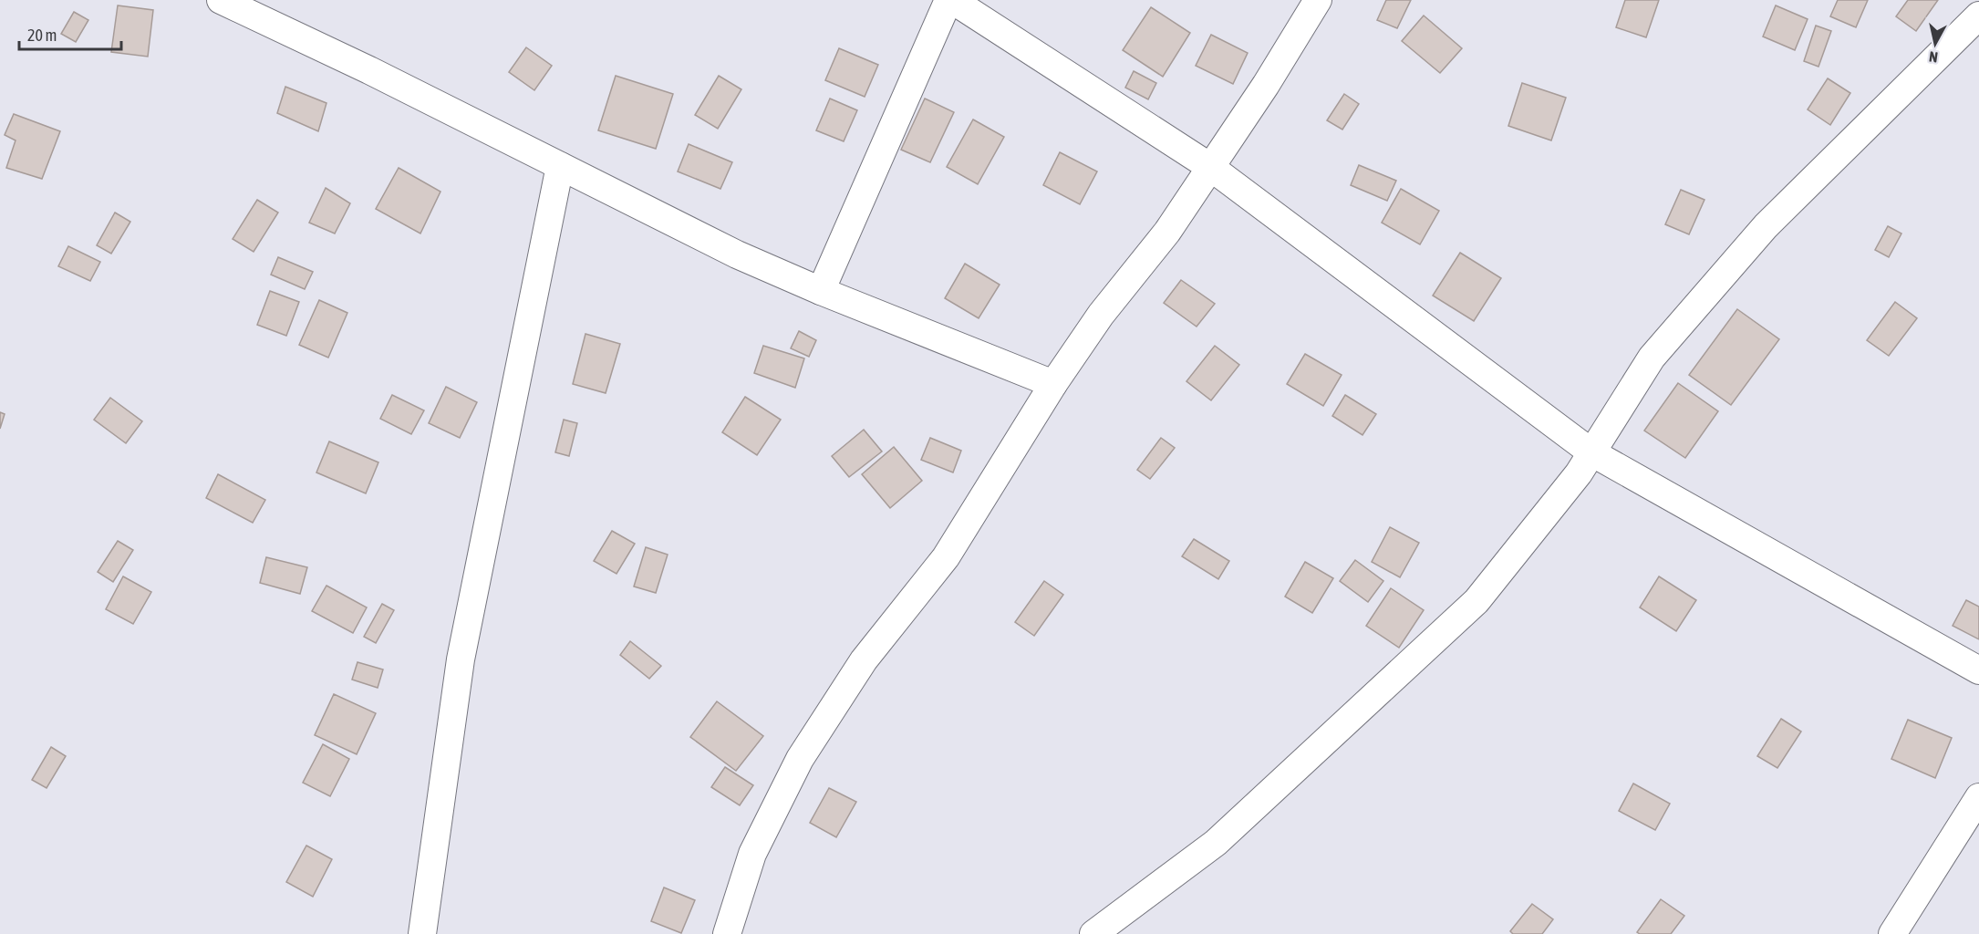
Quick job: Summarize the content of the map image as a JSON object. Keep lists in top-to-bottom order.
{
  "scale_bar": "20 m",
  "north": "bottom"
}
